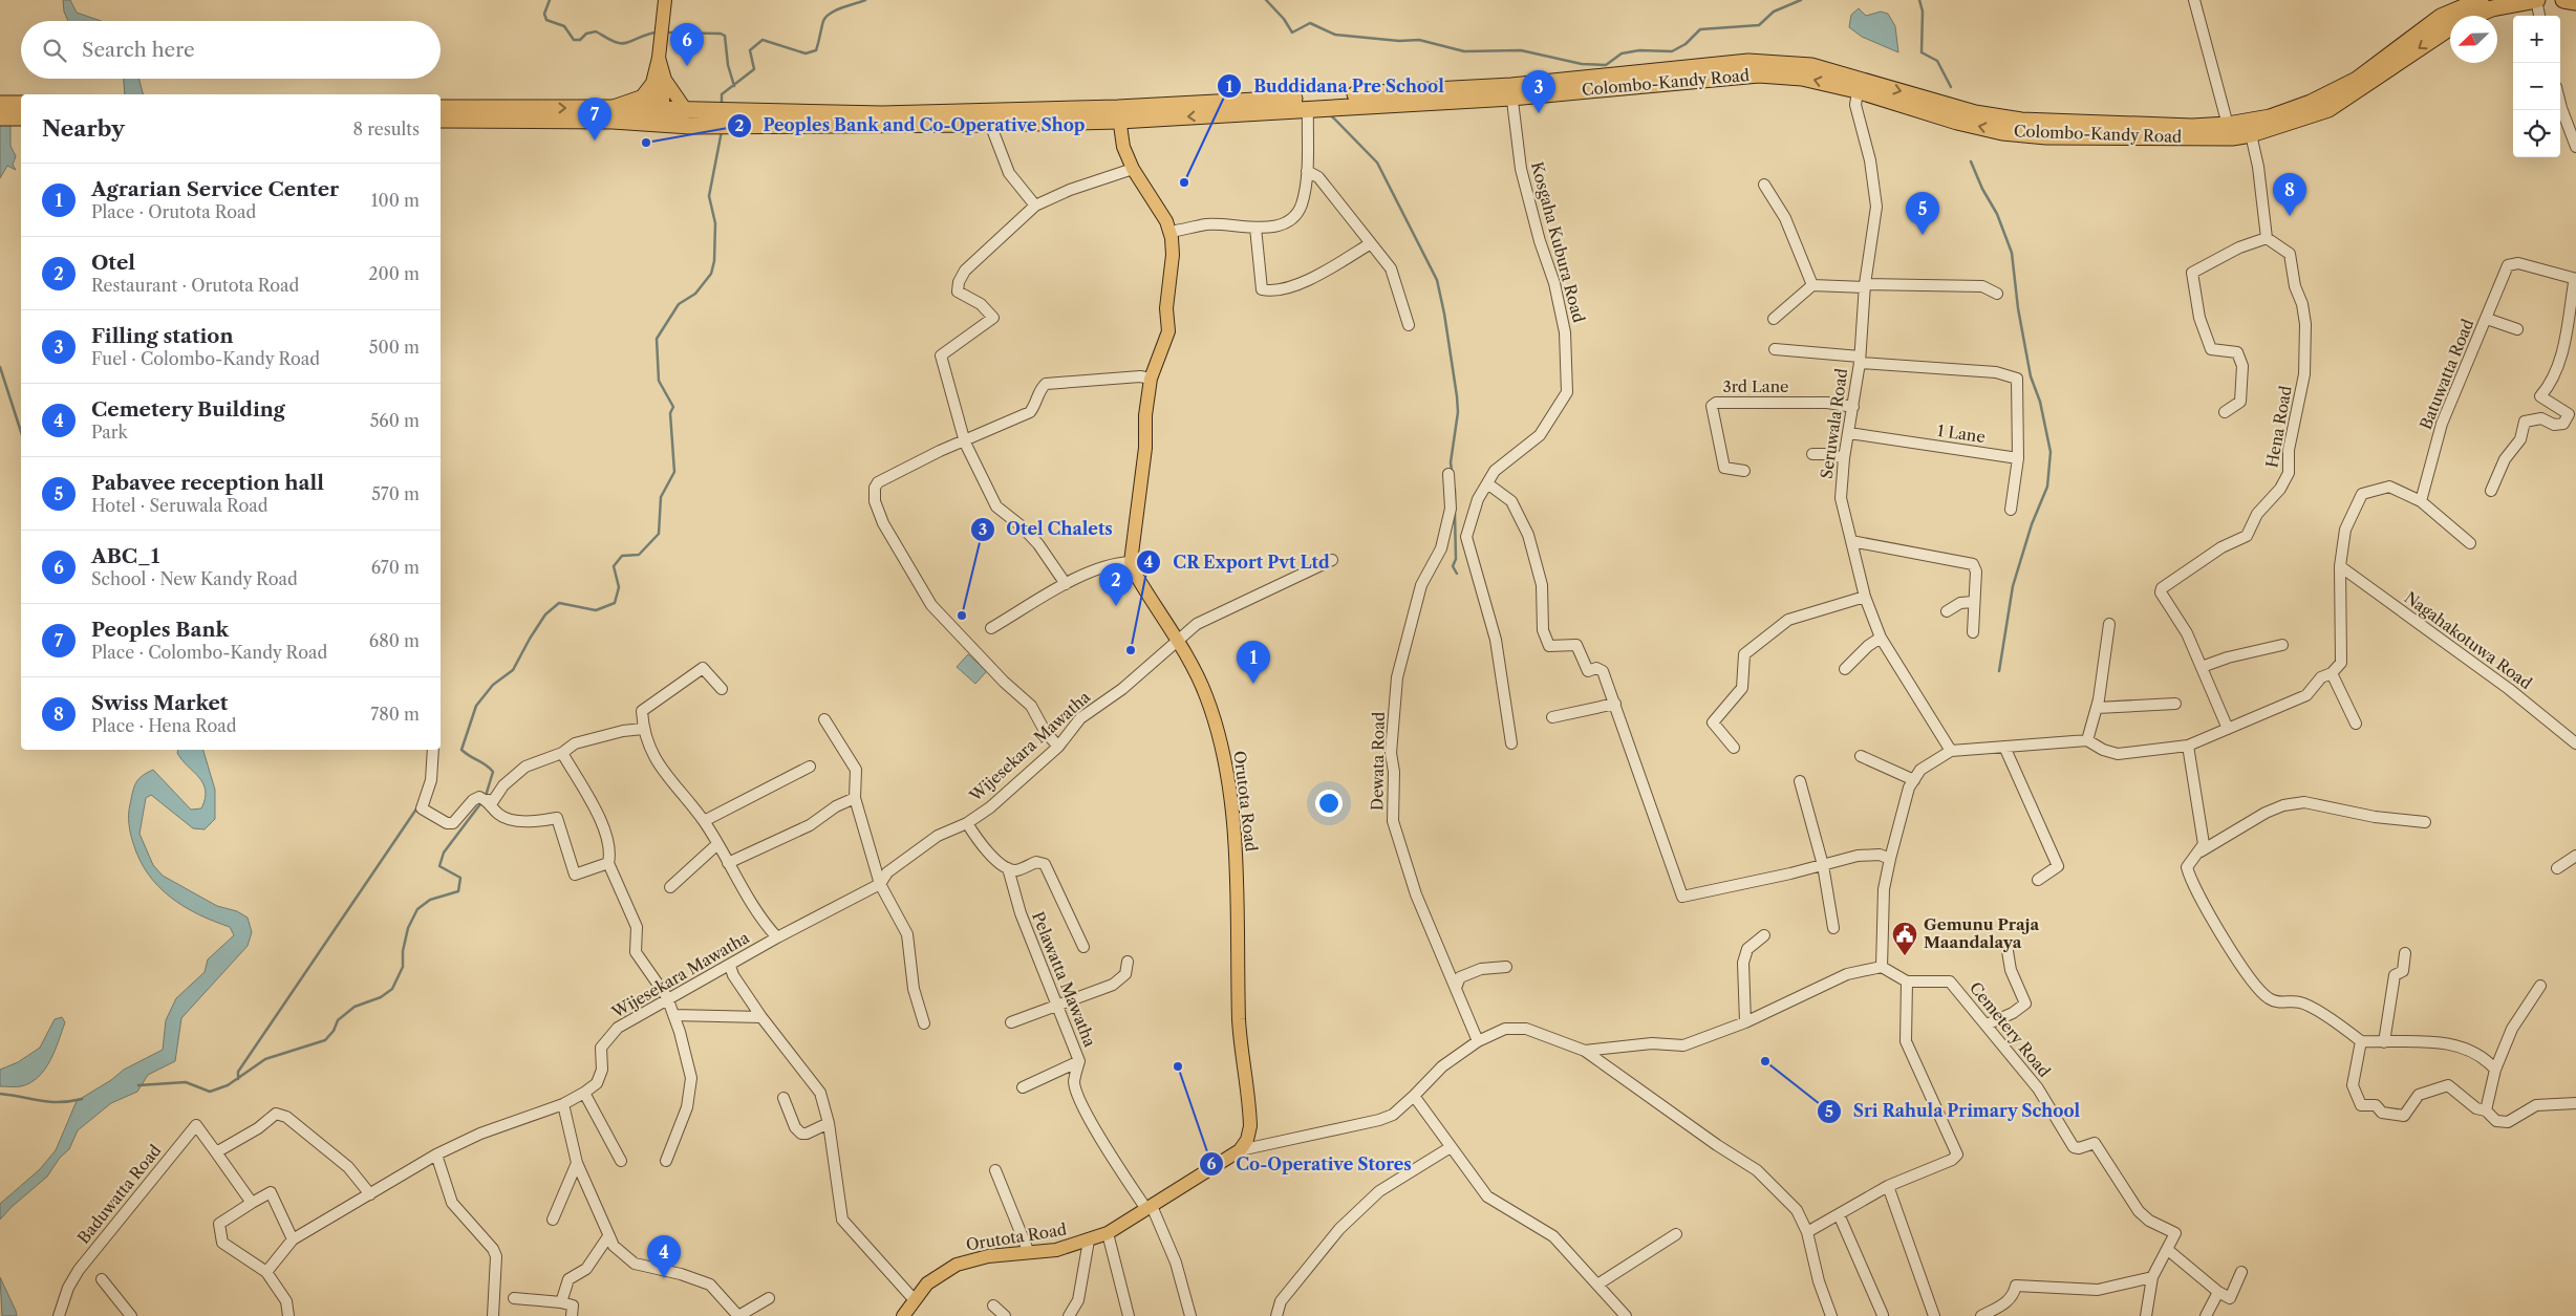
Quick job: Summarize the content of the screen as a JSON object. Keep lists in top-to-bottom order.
{
  "streets": {
    "highway": ["Colombo-Kandy Road"],
    "main road": ["Orutota Road"],
    "street": [
      "Kosgaha Kubura Road",
      "Batuwatta Road",
      "3rd Lane",
      "Seruwala Road",
      "Hena Road",
      "1 Lane",
      "Nagahakotuwa Road",
      "Wijesekara Mawatha",
      "Dewata Road",
      "Pelawatta Mawatha",
      "Cemetery Road",
      "Baduwatta Road"
    ]
  },
  "crossings": [
    ["Colombo-Kandy Road", "Kosgaha Kubura Road"],
    ["Colombo-Kandy Road", "Seruwala Road"],
    ["3rd Lane", "Seruwala Road"],
    ["Seruwala Road", "1 Lane"],
    ["Wijesekara Mawatha", "Orutota Road"],
    ["Orutota Road", "Pelawatta Mawatha"]
  ],
  "places": {
    "other": [
      "Peoples Bank and Co-Operative Shop",
      "Buddidana Pre School",
      "Otel Chalets",
      "CR Export Pvt Ltd",
      "Sri Rahula Primary School",
      "Co-Operative Stores"
    ],
    "public building": ["Gemunu Praja Maandalaya"]
  },
  "north": "bottom left",
  "page": {
    "map_buttons": ["+", "−"],
    "search": "Search here",
    "pins": [
      "6",
      "3",
      "7",
      "8",
      "5",
      "2",
      "1",
      "4"
    ],
    "heading": ["Nearby", "8 results"],
    "list": [
      {
        "mark": "1",
        "name": "Agrarian Service Center",
        "note": "Place · Orutota Road",
        "value": "100 m"
      },
      {
        "mark": "2",
        "name": "Otel",
        "note": "Restaurant · Orutota Road",
        "value": "200 m"
      },
      {
        "mark": "3",
        "name": "Filling station",
        "note": "Fuel · Colombo-Kandy Road",
        "value": "500 m"
      },
      {
        "mark": "4",
        "name": "Cemetery Building",
        "note": "Park",
        "value": "560 m"
      },
      {
        "mark": "5",
        "name": "Pabavee reception hall",
        "note": "Hotel · Seruwala Road",
        "value": "570 m"
      },
      {
        "mark": "6",
        "name": "ABC_1",
        "note": "School · New Kandy Road",
        "value": "670 m"
      },
      {
        "mark": "7",
        "name": "Peoples Bank",
        "note": "Place · Colombo-Kandy Road",
        "value": "680 m"
      },
      {
        "mark": "8",
        "name": "Swiss Market",
        "note": "Place · Hena Road",
        "value": "780 m"
      }
    ]
  }
}
